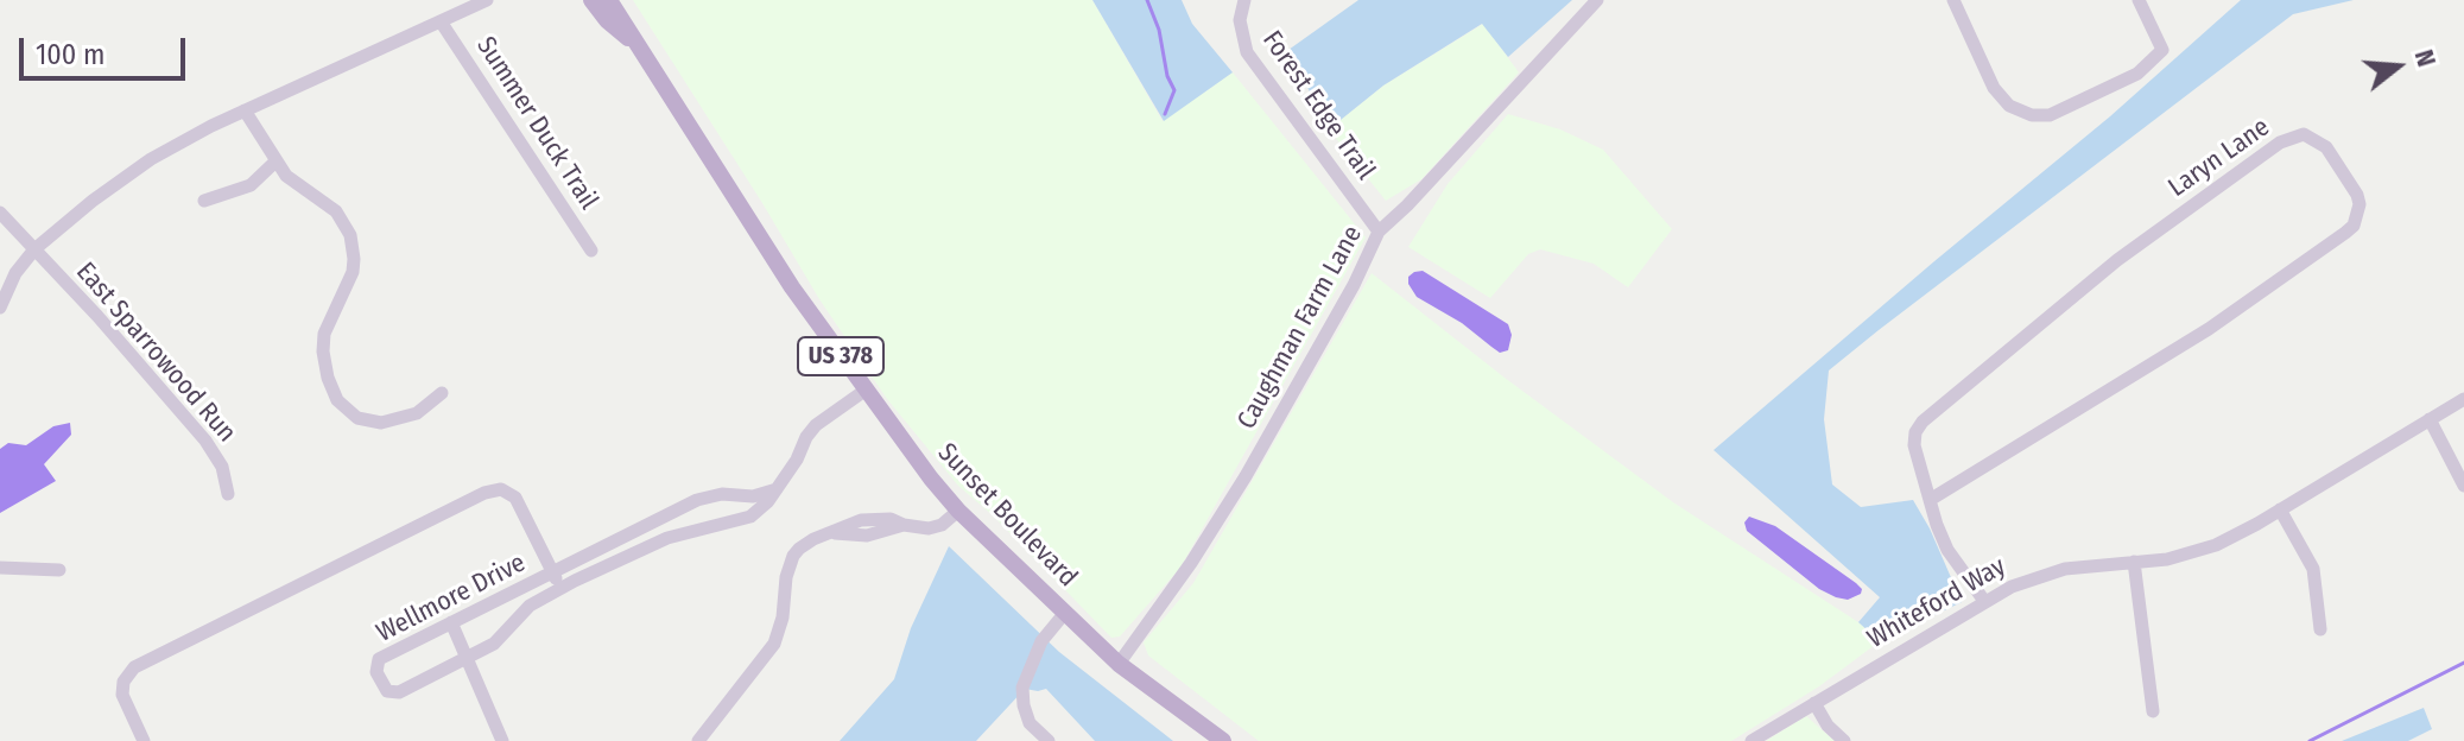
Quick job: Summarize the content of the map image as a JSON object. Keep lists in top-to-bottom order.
{
  "streets": {
    "main road": ["US 378", "Sunset Boulevard"],
    "street": [
      "Forest Edge Trail",
      "Summer Duck Trail",
      "Laryn Lane",
      "Caughman Farm Lane",
      "East Sparrowood Run",
      "Wellmore Drive",
      "Whiteford Way"
    ]
  },
  "crossings": [
    ["Forest Edge Trail", "Caughman Farm Lane"],
    ["Laryn Lane", "Whiteford Way"],
    ["Caughman Farm Lane", "Sunset Boulevard"],
    ["Sunset Boulevard", "Wellmore Drive"]
  ],
  "scale_bar": "100 m",
  "north": "right"
}
